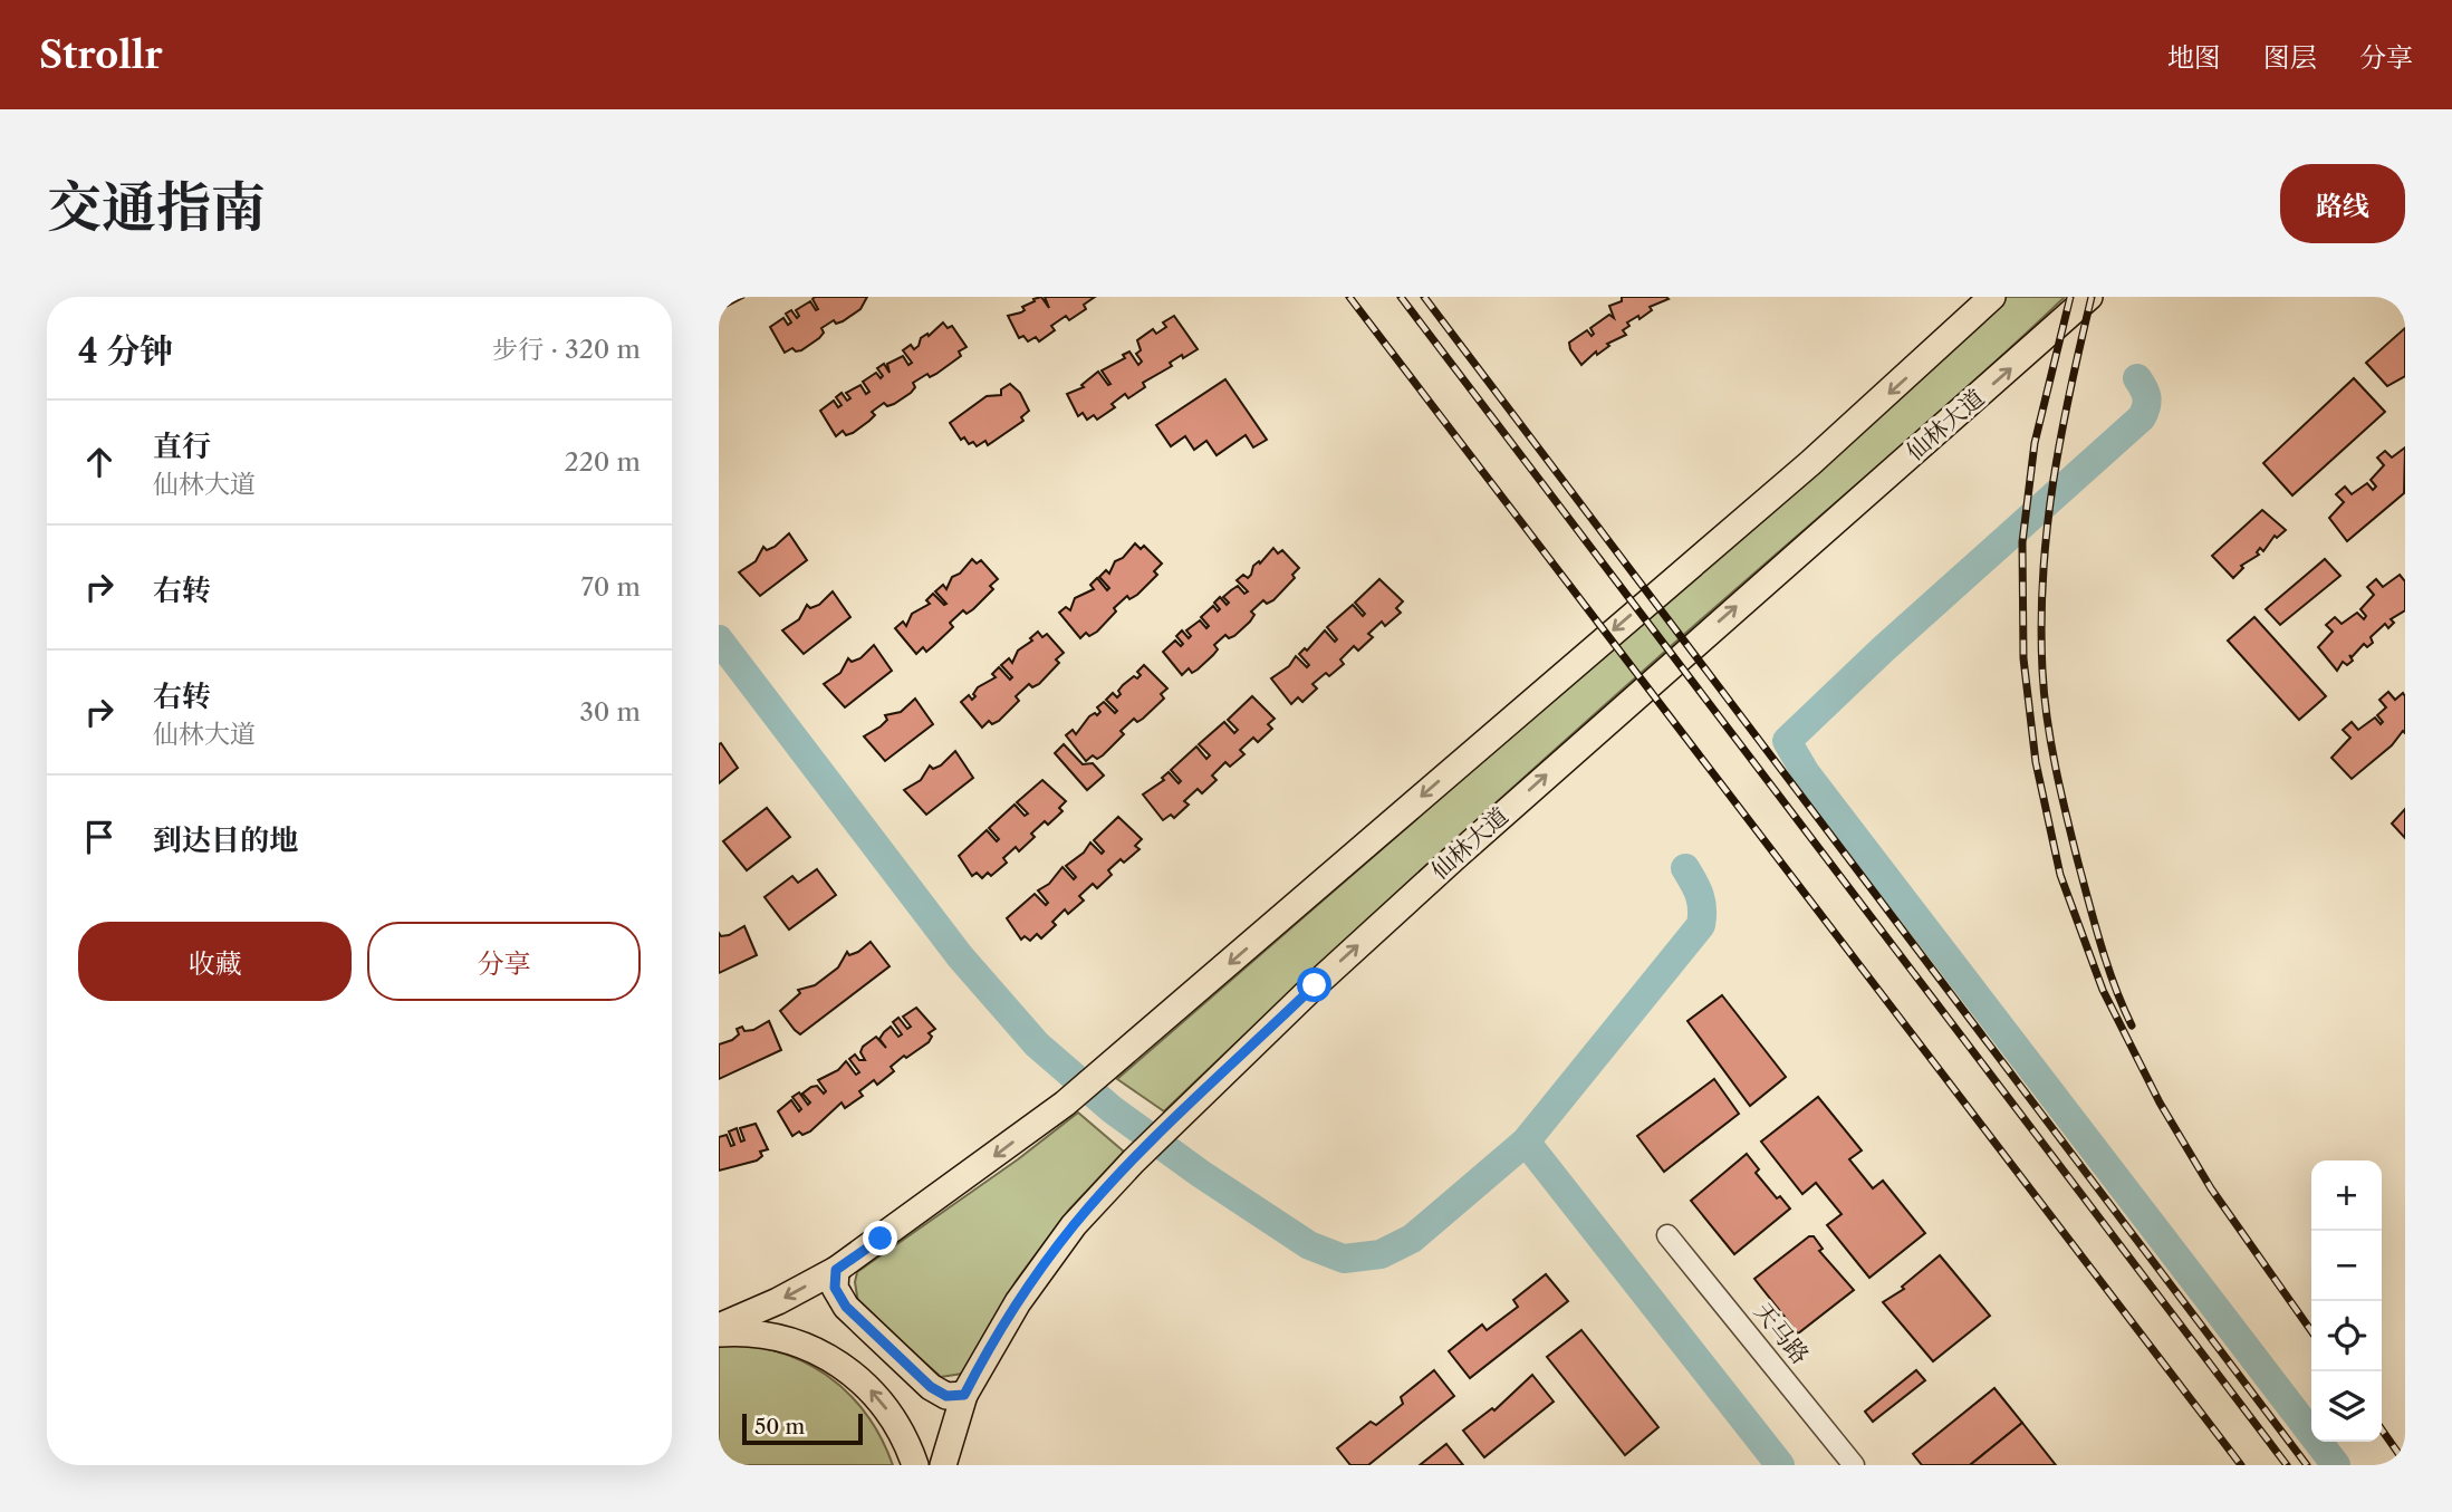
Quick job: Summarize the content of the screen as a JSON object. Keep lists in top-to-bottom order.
{
  "streets": {
    "main road": ["仙林大道"],
    "street": ["天马路"]
  },
  "scale_bar": "50 m",
  "page": {
    "header": "Strollr",
    "nav": ["地图", "图层", "分享"],
    "title": "交通指南",
    "buttons": [
      "路线",
      ["收藏", "分享"]
    ],
    "heading": ["4 分钟", "步行 · 320 m"],
    "list": [
      ["直行", "仙林大道", "220 m"],
      ["右转", "70 m"],
      ["右转", "仙林大道", "30 m"],
      "到达目的地"
    ],
    "map_buttons": ["+", "−"],
    "scale": "50 m"
  }
}
